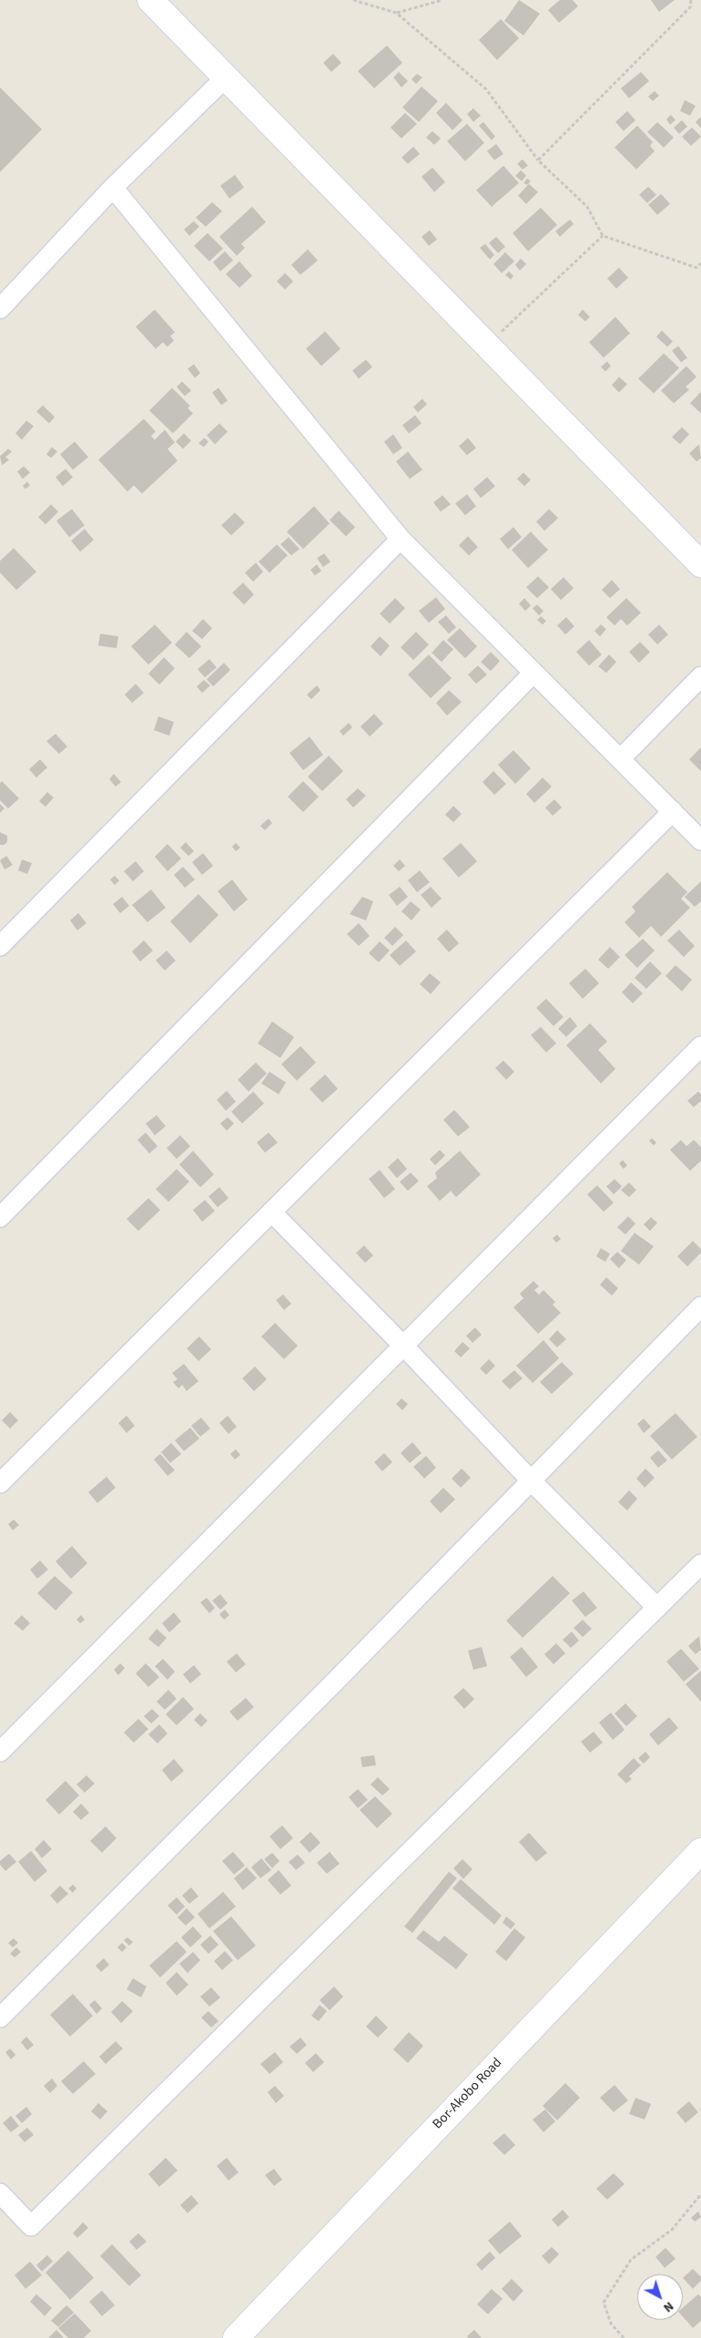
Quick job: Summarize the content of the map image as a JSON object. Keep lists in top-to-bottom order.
{
  "streets": {
    "street": ["Bor-Akobo Road"]
  },
  "north": "bottom right"
}
